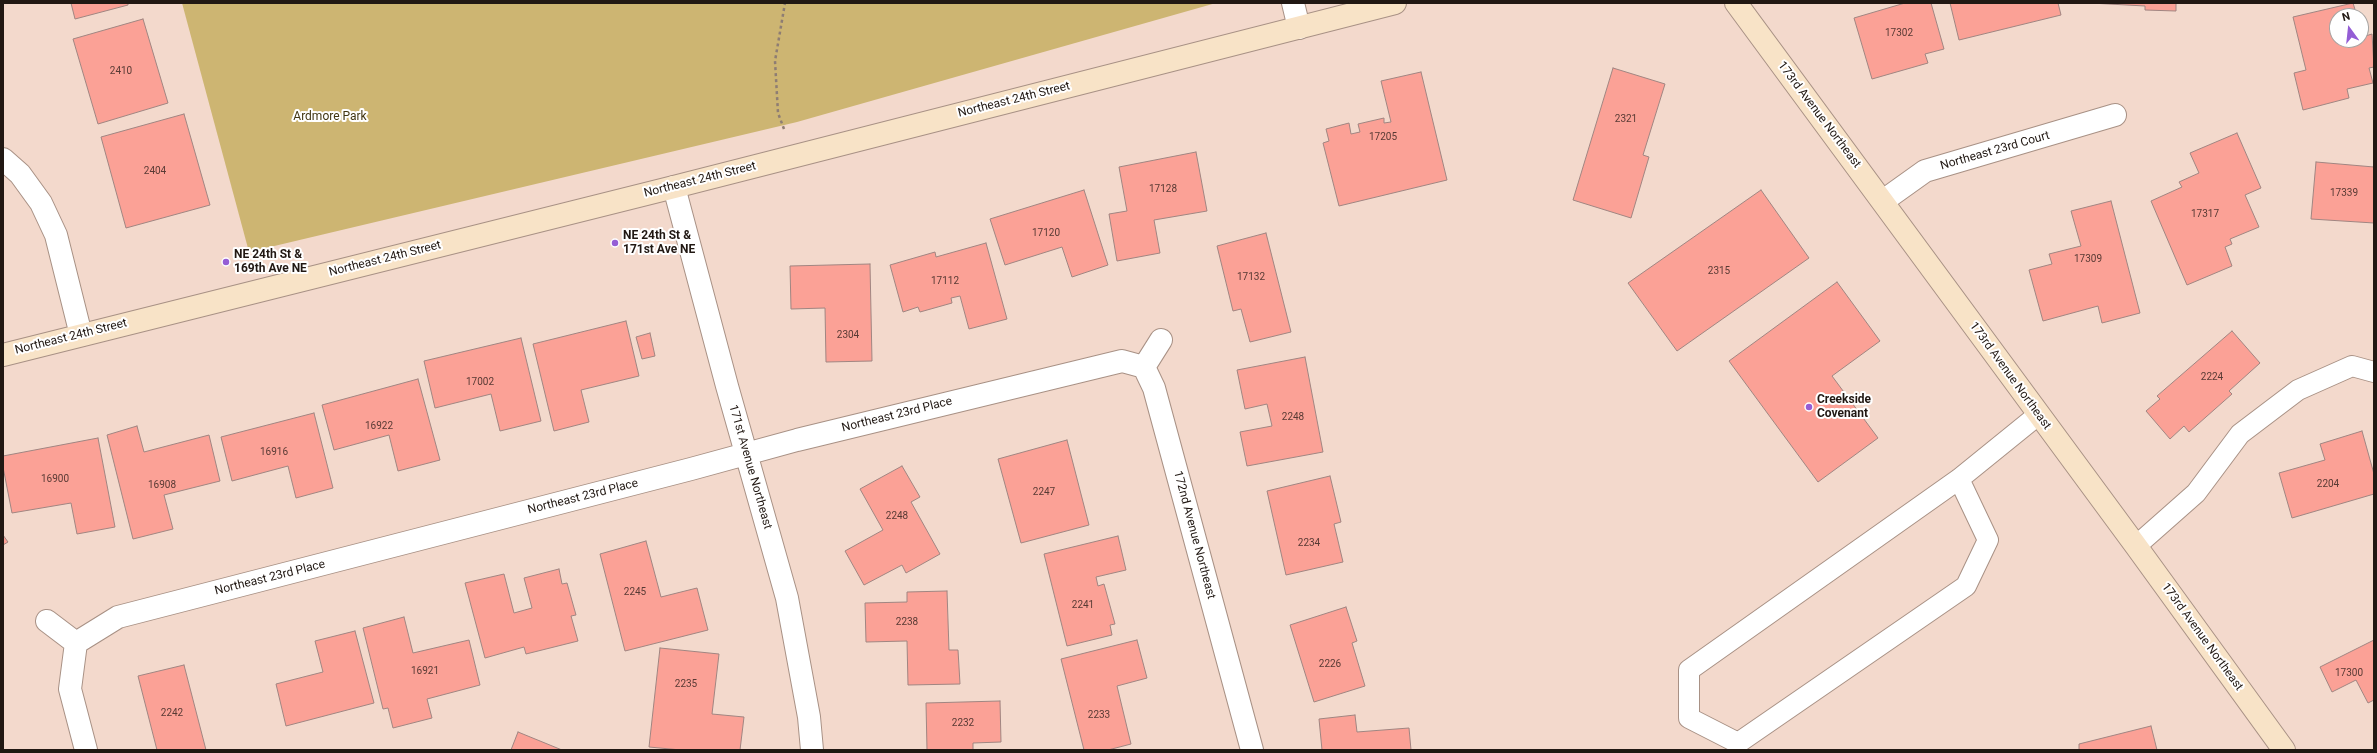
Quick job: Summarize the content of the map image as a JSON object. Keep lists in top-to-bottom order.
{
  "streets": {
    "main road": ["Northeast 24th Street", "173rd Avenue Northeast"],
    "street": [
      "Northeast 23rd Court",
      "Northeast 23rd Place",
      "171st Avenue Northeast",
      "172nd Avenue Northeast"
    ]
  },
  "crossings": [
    ["Northeast 24th Street", "171st Avenue Northeast"],
    ["173rd Avenue Northeast", "Northeast 23rd Court"],
    ["Northeast 23rd Place", "171st Avenue Northeast"],
    ["Northeast 23rd Place", "172nd Avenue Northeast"]
  ],
  "parks": ["Ardmore Park"],
  "places": ["NE 24th St & 171st Ave NE", "NE 24th St & 169th Ave NE", "Creekside Covenant"],
  "house_numbers": [
    "17302",
    "2410",
    "2321",
    "17205",
    "2404",
    "17128",
    "17339",
    "17317",
    "17120",
    "17309",
    "2315",
    "17132",
    "17112",
    "2304",
    "2224",
    "17002",
    "2248",
    "16922",
    "16916",
    "16900",
    "2204",
    "16908",
    "2247",
    "2248",
    "2234",
    "2245",
    "2241",
    "2238",
    "2226",
    "16921",
    "17300",
    "2235",
    "2242",
    "2233",
    "2232"
  ],
  "north": "top"
}
